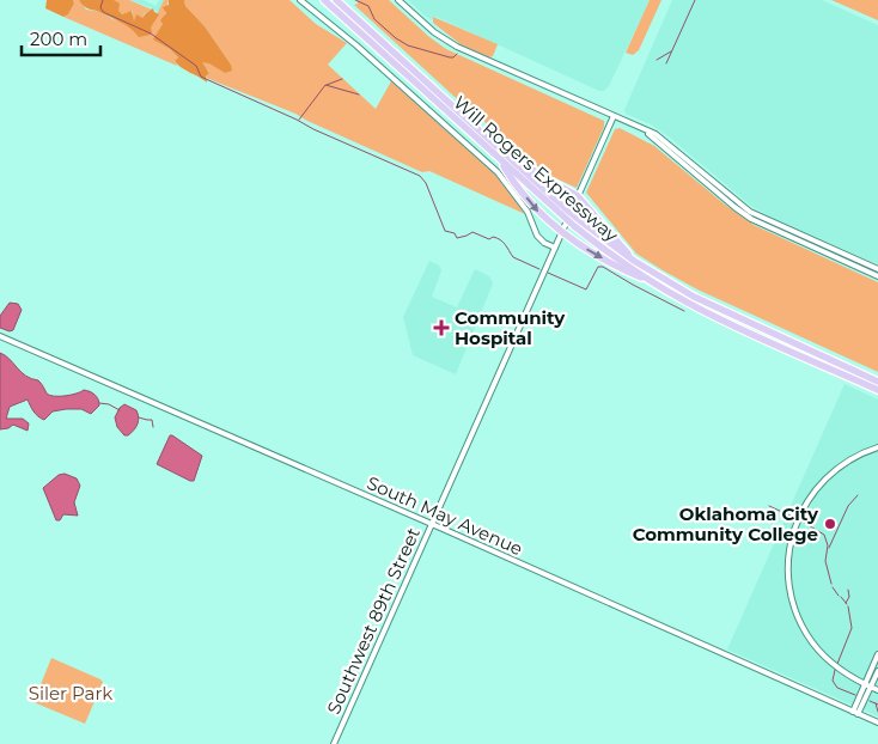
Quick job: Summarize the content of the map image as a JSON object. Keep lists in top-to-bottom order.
{
  "streets": {
    "highway": ["Will Rogers Expressway"],
    "main road": ["South May Avenue", "Southwest 89th Street"]
  },
  "crossings": [
    ["South May Avenue", "Southwest 89th Street"]
  ],
  "parks": ["Siler Park"],
  "places": {
    "health": ["Community Hospital"],
    "other": ["Oklahoma City Community College"]
  },
  "scale_bar": "200 m"
}
